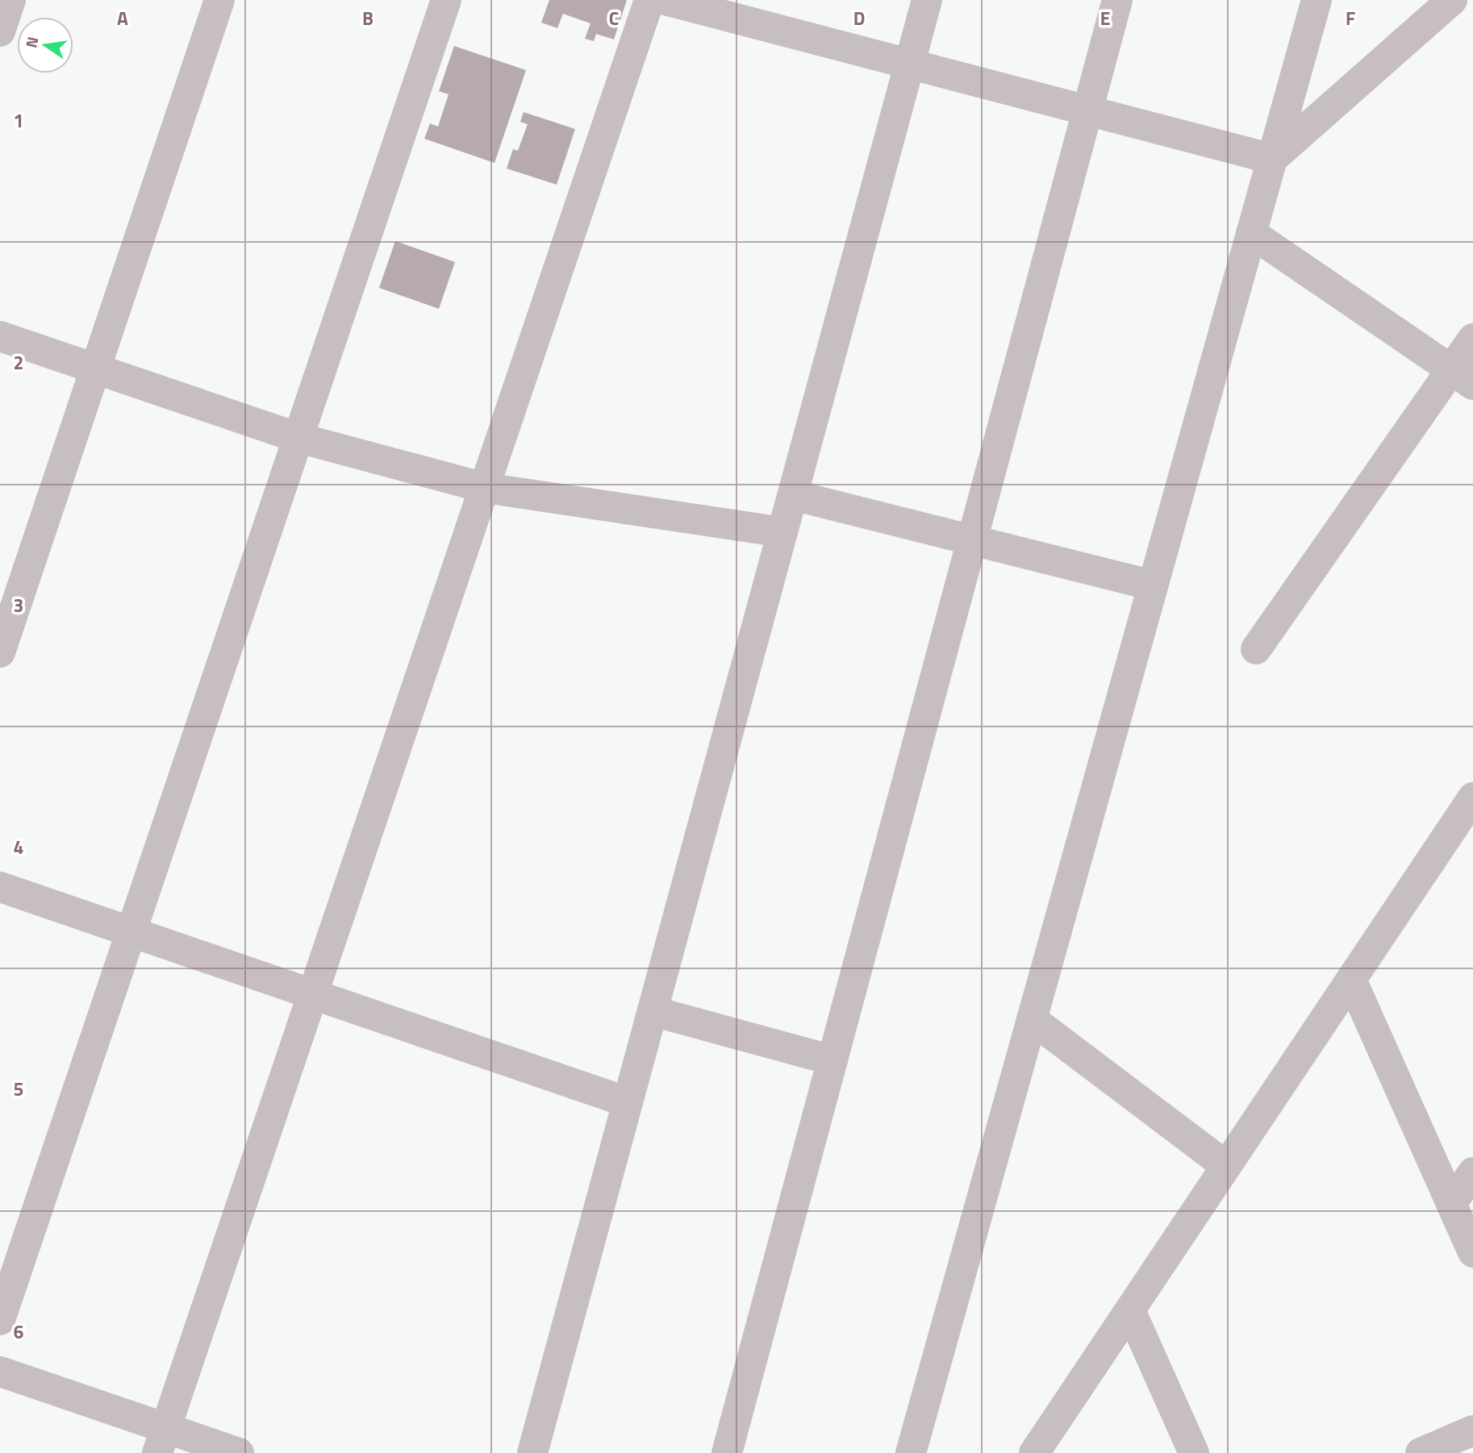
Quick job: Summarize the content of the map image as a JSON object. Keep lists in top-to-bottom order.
{
  "north": "left",
  "grid": {
    "columns": [
      "A",
      "B",
      "C",
      "D",
      "E",
      "F"
    ],
    "rows": [
      "1",
      "2",
      "3",
      "4",
      "5",
      "6"
    ]
  }
}
